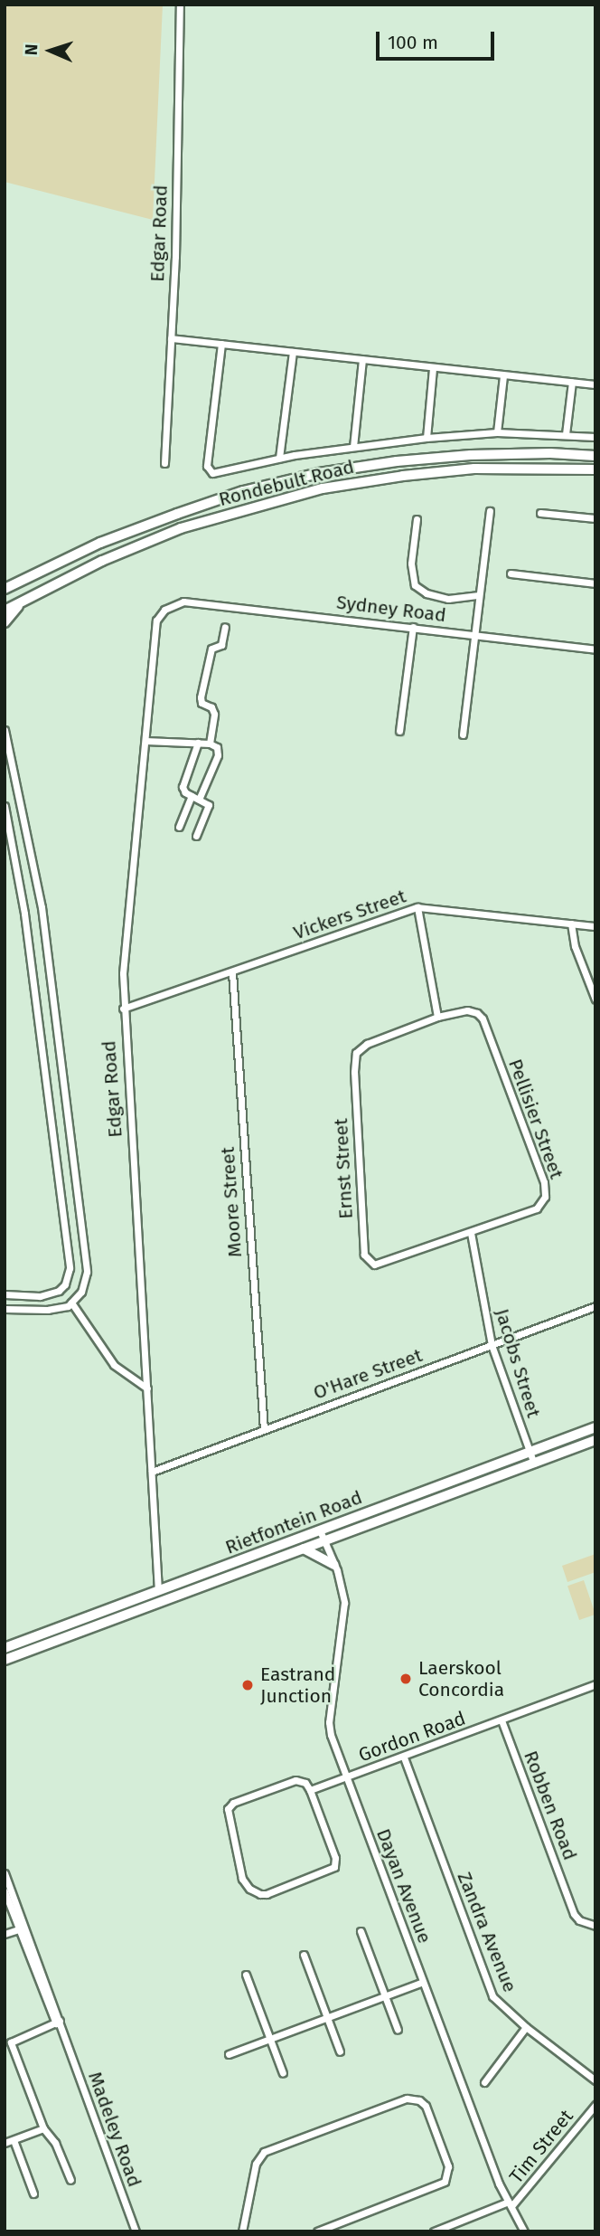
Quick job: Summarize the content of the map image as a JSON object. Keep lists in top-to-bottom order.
{
  "streets": {
    "main road": ["Rondebult Road", "Rietfontein Road"],
    "street": [
      "Edgar Road",
      "Sydney Road",
      "Vickers Street",
      "Pellisier Street",
      "Ernst Street",
      "Moore Street",
      "Jacobs Street",
      "O'Hare Street",
      "Gordon Road",
      "Robben Road",
      "Dayan Avenue",
      "Zandra Avenue",
      "Madeley Road",
      "Tim Street"
    ]
  },
  "crossings": [
    ["Edgar Road", "Sydney Road"],
    ["Edgar Road", "Vickers Street"],
    ["Edgar Road", "O'Hare Street"],
    ["Edgar Road", "Rietfontein Road"],
    ["Vickers Street", "Moore Street"],
    ["Pellisier Street", "Ernst Street"],
    ["Pellisier Street", "Jacobs Street"],
    ["Ernst Street", "Jacobs Street"],
    ["Moore Street", "O'Hare Street"],
    ["Jacobs Street", "O'Hare Street"],
    ["Jacobs Street", "Rietfontein Road"],
    ["Rietfontein Road", "Dayan Avenue"],
    ["Gordon Road", "Robben Road"],
    ["Gordon Road", "Dayan Avenue"],
    ["Gordon Road", "Zandra Avenue"],
    ["Dayan Avenue", "Tim Street"]
  ],
  "places": ["Laerskool Concordia", "Eastrand Junction"],
  "scale_bar": "100 m",
  "north": "left"
}
